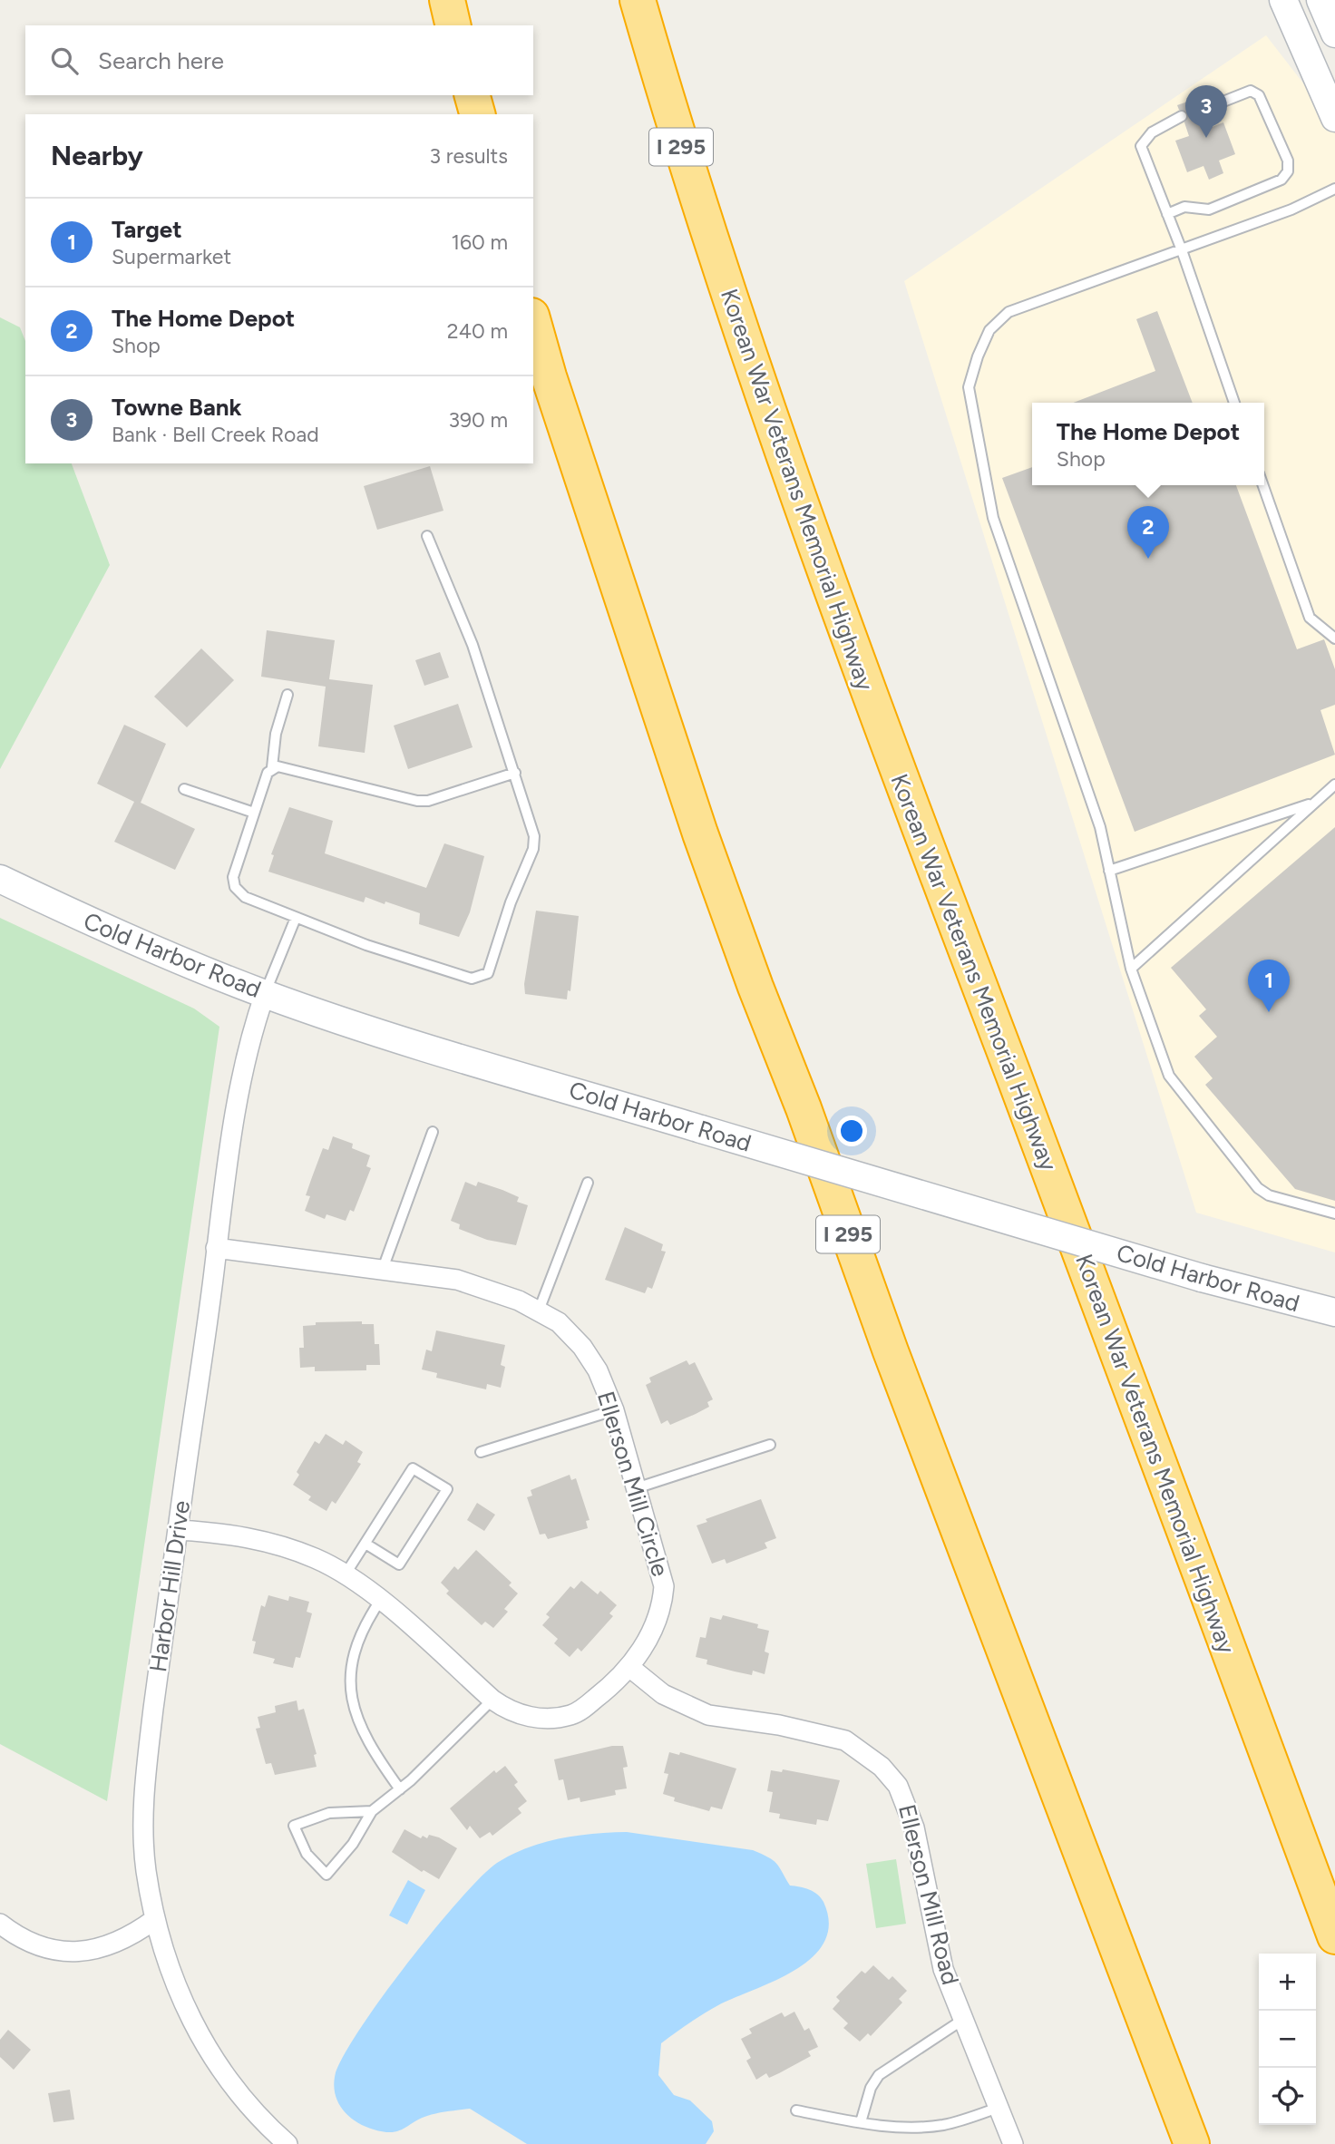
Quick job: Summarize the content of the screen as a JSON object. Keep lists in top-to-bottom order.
{
  "streets": {
    "highway": ["I 295", "Korean War Veterans Memorial Highway"],
    "main road": ["Cold Harbor Road"],
    "street": ["Ellerson Mill Circle", "Harbor Hill Drive", "Ellerson Mill Road"]
  },
  "crossings": [
    ["Cold Harbor Road", "Harbor Hill Drive"],
    ["Ellerson Mill Circle", "Harbor Hill Drive"],
    ["Ellerson Mill Circle", "Ellerson Mill Road"]
  ],
  "page": {
    "search": "Search here",
    "pins": ["3", "2", "1"],
    "heading": ["Nearby", "3 results"],
    "list": [
      {
        "mark": "1",
        "name": "Target",
        "note": "Supermarket",
        "value": "160 m"
      },
      {
        "mark": "2",
        "name": "The Home Depot",
        "note": "Shop",
        "value": "240 m"
      },
      {
        "mark": "3",
        "name": "Towne Bank",
        "note": "Bank · Bell Creek Road",
        "value": "390 m"
      }
    ],
    "popup": ["The Home Depot", "Shop"],
    "map_buttons": ["+", "−"]
  }
}
